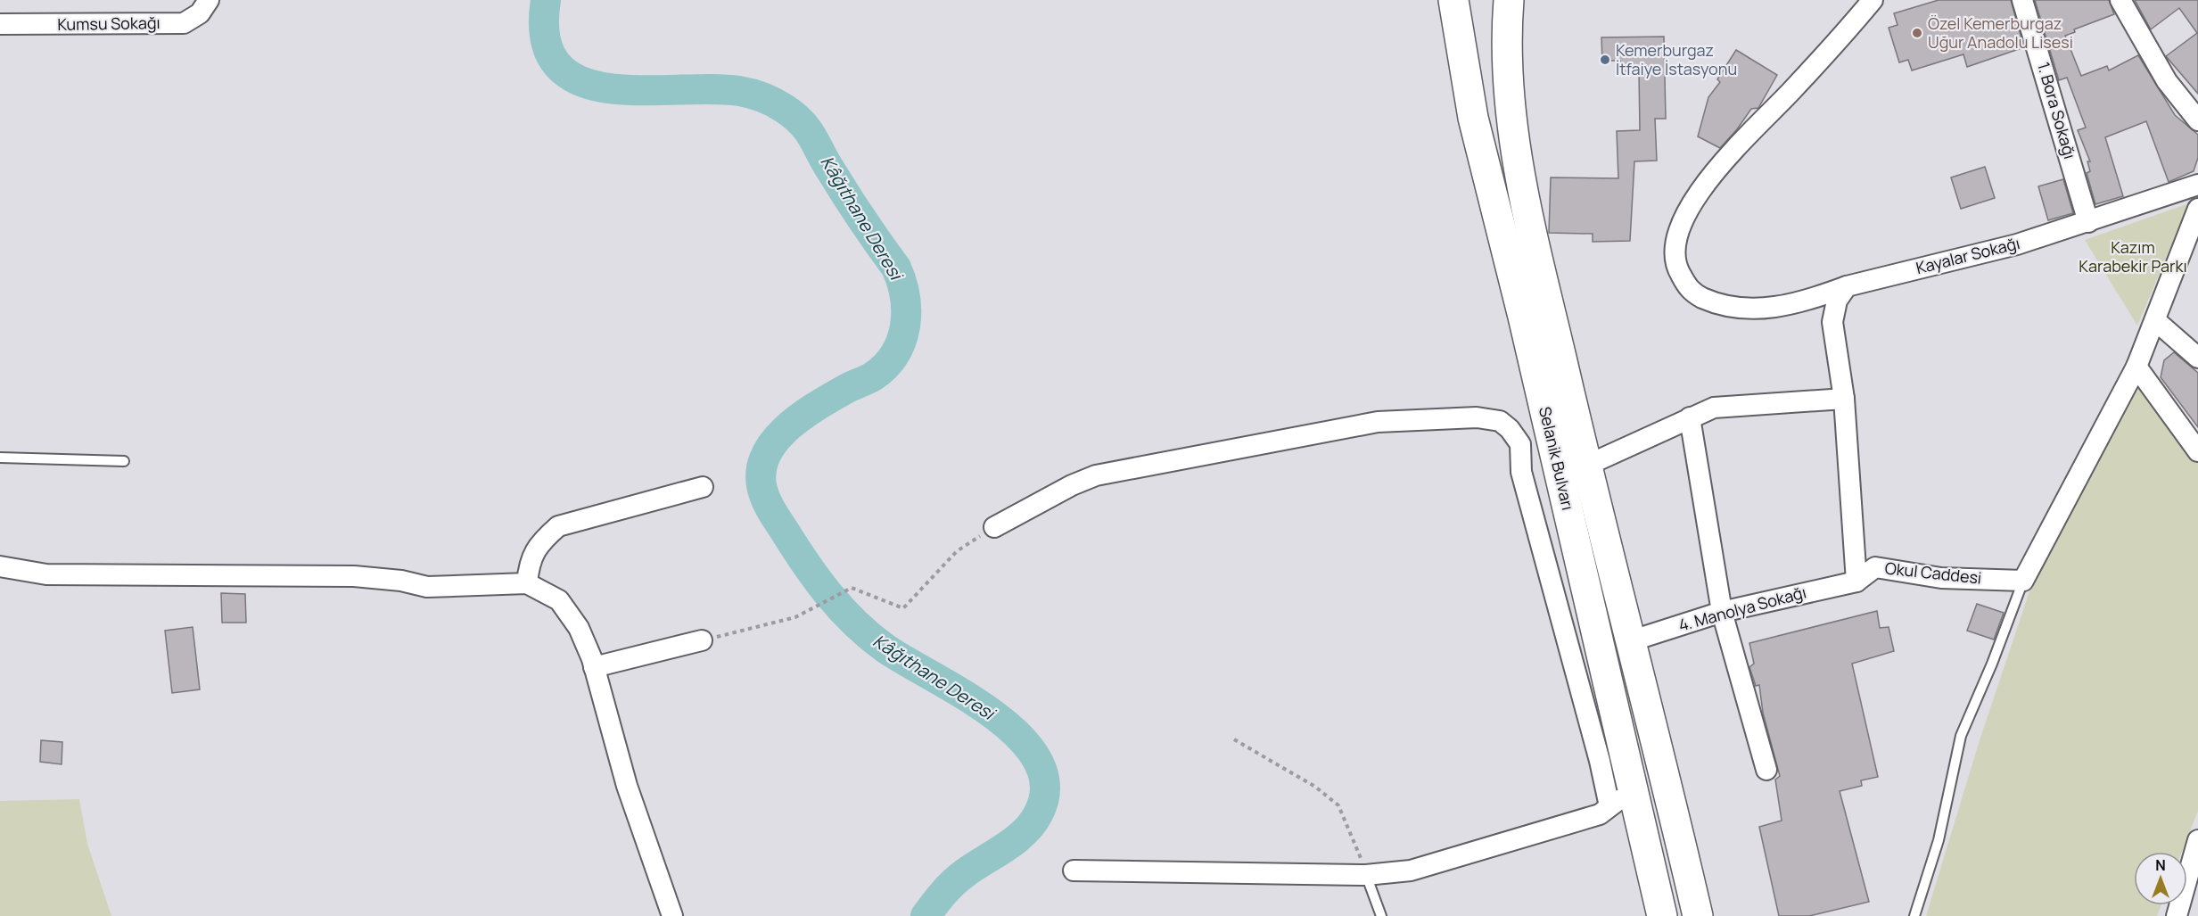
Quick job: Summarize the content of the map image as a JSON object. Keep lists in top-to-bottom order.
{
  "streets": {
    "main road": ["Selanik Bulvarı"],
    "street": [
      "Kumsu Sokağı",
      "1. Bora Sokağı",
      "Kayalar Sokağı",
      "Okul Caddesi",
      "4. Manolya Sokağı"
    ]
  },
  "crossings": [
    ["1. Bora Sokağı", "Kayalar Sokağı"],
    ["Selanik Bulvarı", "4. Manolya Sokağı"],
    ["Okul Caddesi", "4. Manolya Sokağı"]
  ],
  "water": ["Kâğıthane Deresi"],
  "parks": ["Kazım Karabekir Parkı"],
  "places": ["Özel Kemerburgaz Uğur Anadolu Lisesi", "Kemerburgaz İtfaiye İstasyonu"],
  "north": "top"
}
